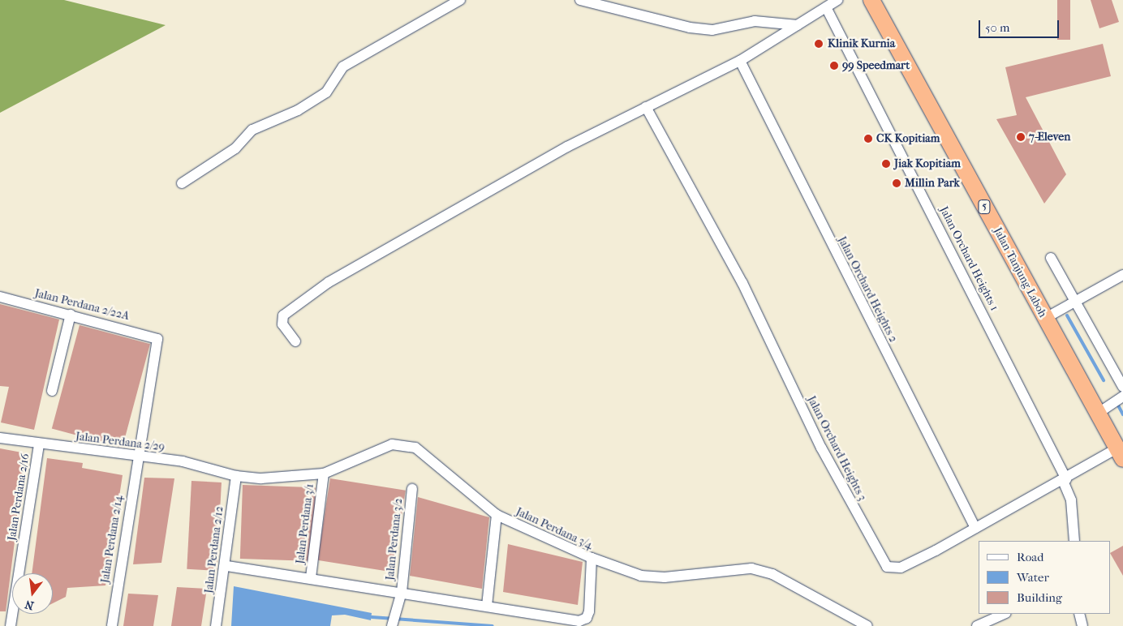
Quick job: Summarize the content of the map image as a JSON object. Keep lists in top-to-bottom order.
{
  "streets": {
    "highway": ["5", "Jalan Tanjung Laboh"],
    "street": [
      "Jalan Orchard Heights 1",
      "Jalan Orchard Heights 2",
      "Jalan Perdana 2/22A",
      "Jalan Perdana 2/29",
      "Jalan Orchard Heights 3",
      "Jalan Perdana 2/16",
      "Jalan Perdana 3/1",
      "Jalan Perdana 3/4",
      "Jalan Perdana 2/14",
      "Jalan Perdana 3/2",
      "Jalan Perdana 2/12"
    ]
  },
  "crossings": [
    ["Jalan Orchard Heights 1", "Jalan Orchard Heights 3"],
    ["Jalan Tanjung Laboh", "Jalan Orchard Heights 3"],
    ["Jalan Orchard Heights 2", "Jalan Orchard Heights 3"],
    ["Jalan Perdana 2/22A", "Jalan Perdana 2/14"],
    ["Jalan Perdana 2/29", "Jalan Perdana 2/16"],
    ["Jalan Perdana 2/29", "Jalan Perdana 3/4"],
    ["Jalan Perdana 2/29", "Jalan Perdana 2/14"],
    ["Jalan Perdana 2/29", "Jalan Perdana 2/12"],
    ["Jalan Perdana 3/1", "Jalan Perdana 3/4"],
    ["Jalan Perdana 3/4", "Jalan Perdana 3/2"],
    ["Jalan Perdana 3/4", "Jalan Perdana 2/12"]
  ],
  "places": [
    "Klinik Kurnia",
    "99 Speedmart",
    "7-Eleven",
    "CK Kopitiam",
    "Jiak Kopitiam",
    "Millin Park"
  ],
  "legend": ["Road", "Water", "Building"],
  "scale_bar": "50 m",
  "north": "bottom"
}
